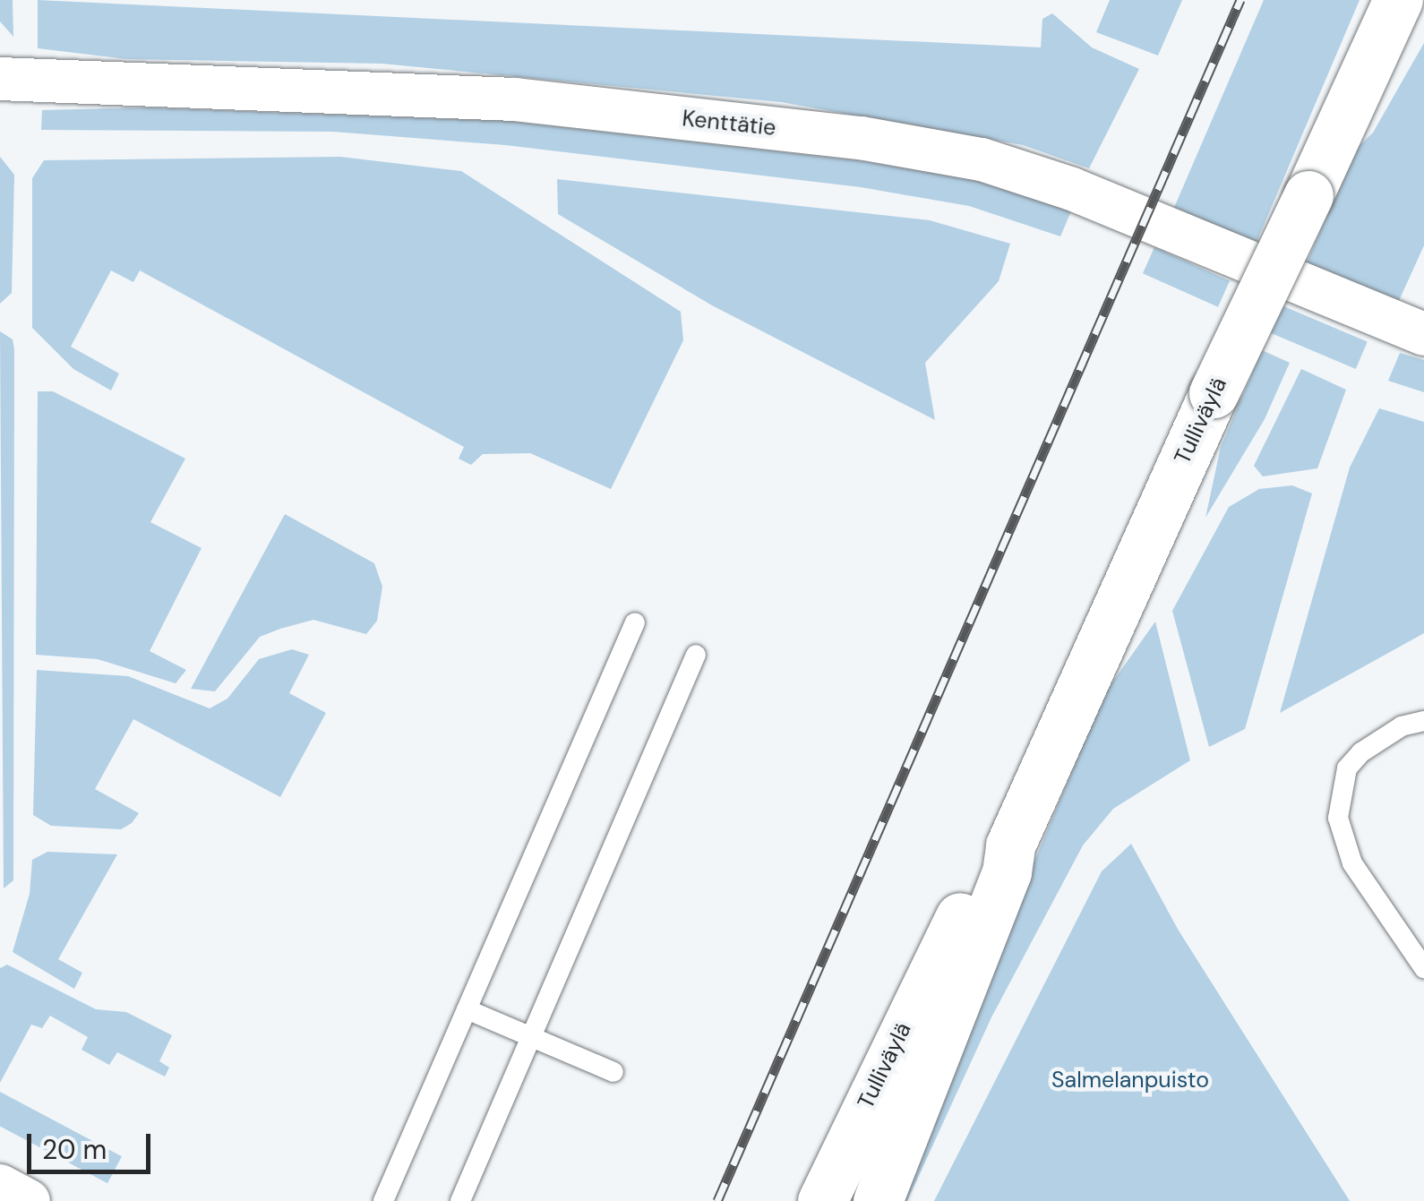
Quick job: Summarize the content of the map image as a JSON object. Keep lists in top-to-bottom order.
{
  "streets": {
    "main road": ["Tulliväylä"],
    "street": ["Kenttätie"]
  },
  "parks": ["Salmelanpuisto"],
  "scale_bar": "20 m"
}
